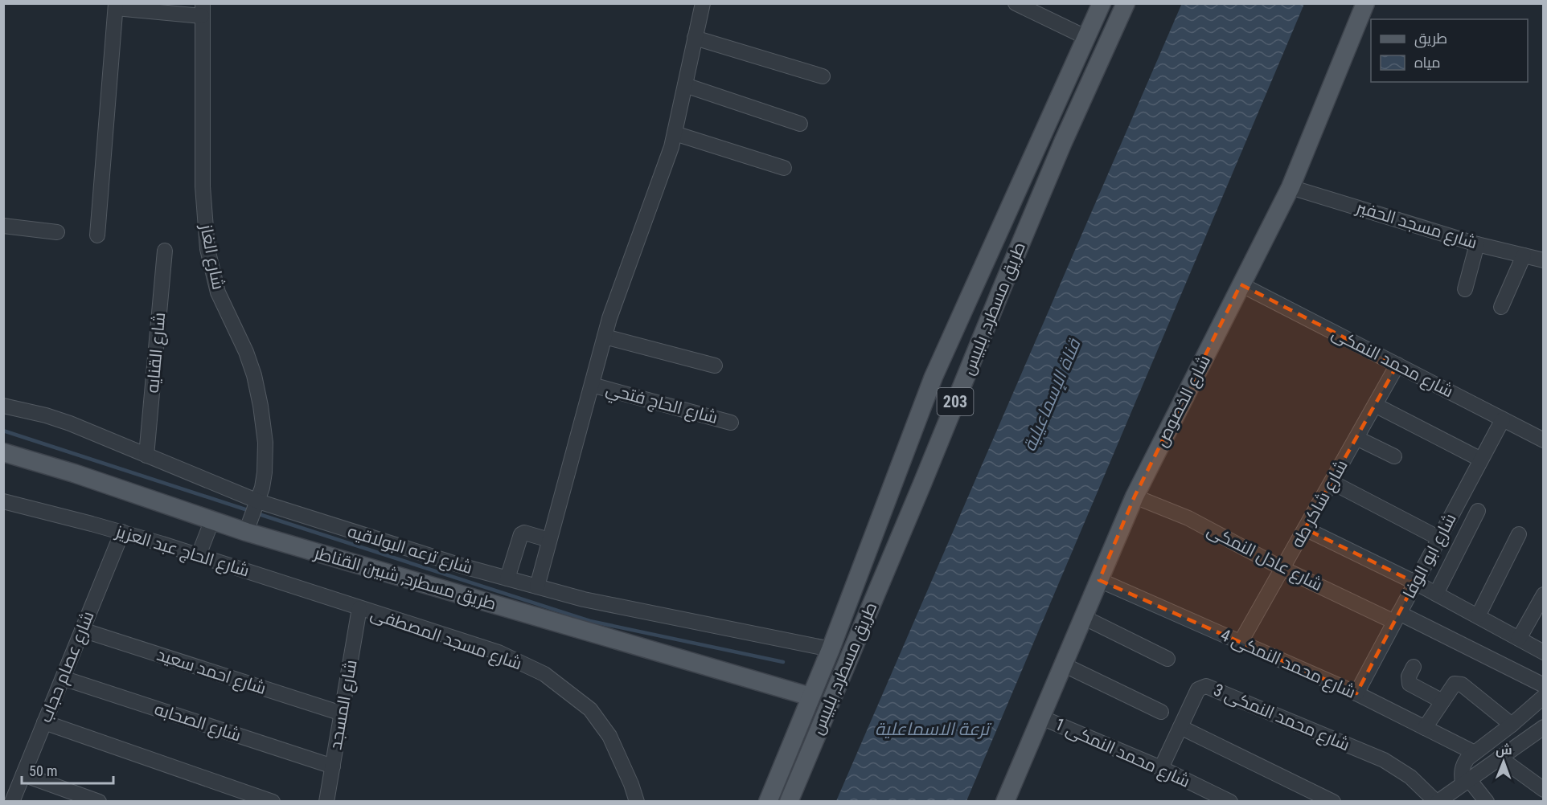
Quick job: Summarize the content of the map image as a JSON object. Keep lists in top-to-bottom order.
{
  "streets": {
    "main road": [
      "طريق مسطرد, بلبيس",
      "شارع الخصوص",
      "203",
      "طريق مسطرد, شبين القناطر"
    ],
    "street": [
      "شارع مسجد الحفير",
      "شارع الغاز",
      "شارع القنايه",
      "شارع محمد النمكى",
      "شارع الحاج فتحي",
      "شارع شاكر طه",
      "شارع ترعه البولاقيه",
      "شارع الحاج عبد العزيز",
      "شارع ابو الوفا",
      "شارع عادل النمكى",
      "شارع مسجد المصطفى",
      "شارع محمد النمكى 4",
      "شارع عصام حجاب",
      "شارع احمد سعيد",
      "شارع المسجد",
      "شارع محمد النمكى 3",
      "شارع الصحابه",
      "شارع محمد النمكى 1"
    ]
  },
  "crossings": [
    ["شارع مسجد الحفير", "شارع الخصوص"],
    ["شارع الغاز", "شارع ترعه البولاقيه"],
    ["شارع الغاز", "طريق مسطرد, شبين القناطر"],
    ["طريق مسطرد, بلبيس", "شارع ترعه البولاقيه"],
    ["طريق مسطرد, بلبيس", "طريق مسطرد, شبين القناطر"],
    ["شارع القنايه", "شارع ترعه البولاقيه"],
    ["شارع محمد النمكى", "شارع الخصوص"],
    ["شارع محمد النمكى", "شارع شاكر طه"],
    ["شارع محمد النمكى", "شارع ابو الوفا"],
    ["شارع الخصوص", "شارع عادل النمكى"],
    ["شارع الخصوص", "شارع محمد النمكى 4"],
    ["شارع الخصوص", "شارع محمد النمكى 1"],
    ["شارع شاكر طه", "شارع عادل النمكى"],
    ["شارع شاكر طه", "شارع محمد النمكى 4"],
    ["شارع الحاج عبد العزيز", "شارع مسجد المصطفى"],
    ["شارع الحاج عبد العزيز", "شارع عصام حجاب"],
    ["شارع الحاج عبد العزيز", "شارع المسجد"],
    ["شارع ابو الوفا", "شارع عادل النمكى"],
    ["شارع ابو الوفا", "شارع محمد النمكى 4"],
    ["شارع مسجد المصطفى", "شارع المسجد"],
    ["شارع عصام حجاب", "شارع احمد سعيد"],
    ["شارع عصام حجاب", "شارع الصحابه"],
    ["شارع احمد سعيد", "شارع المسجد"],
    ["شارع المسجد", "شارع الصحابه"],
    ["شارع محمد النمكى 3", "شارع محمد النمكى 1"]
  ],
  "water": ["قناة الإسماعيلية", "ترعة الاسماعلية"],
  "legend": ["طريق", "مياه"],
  "scale_bar": "50 m",
  "north": "top"
}
